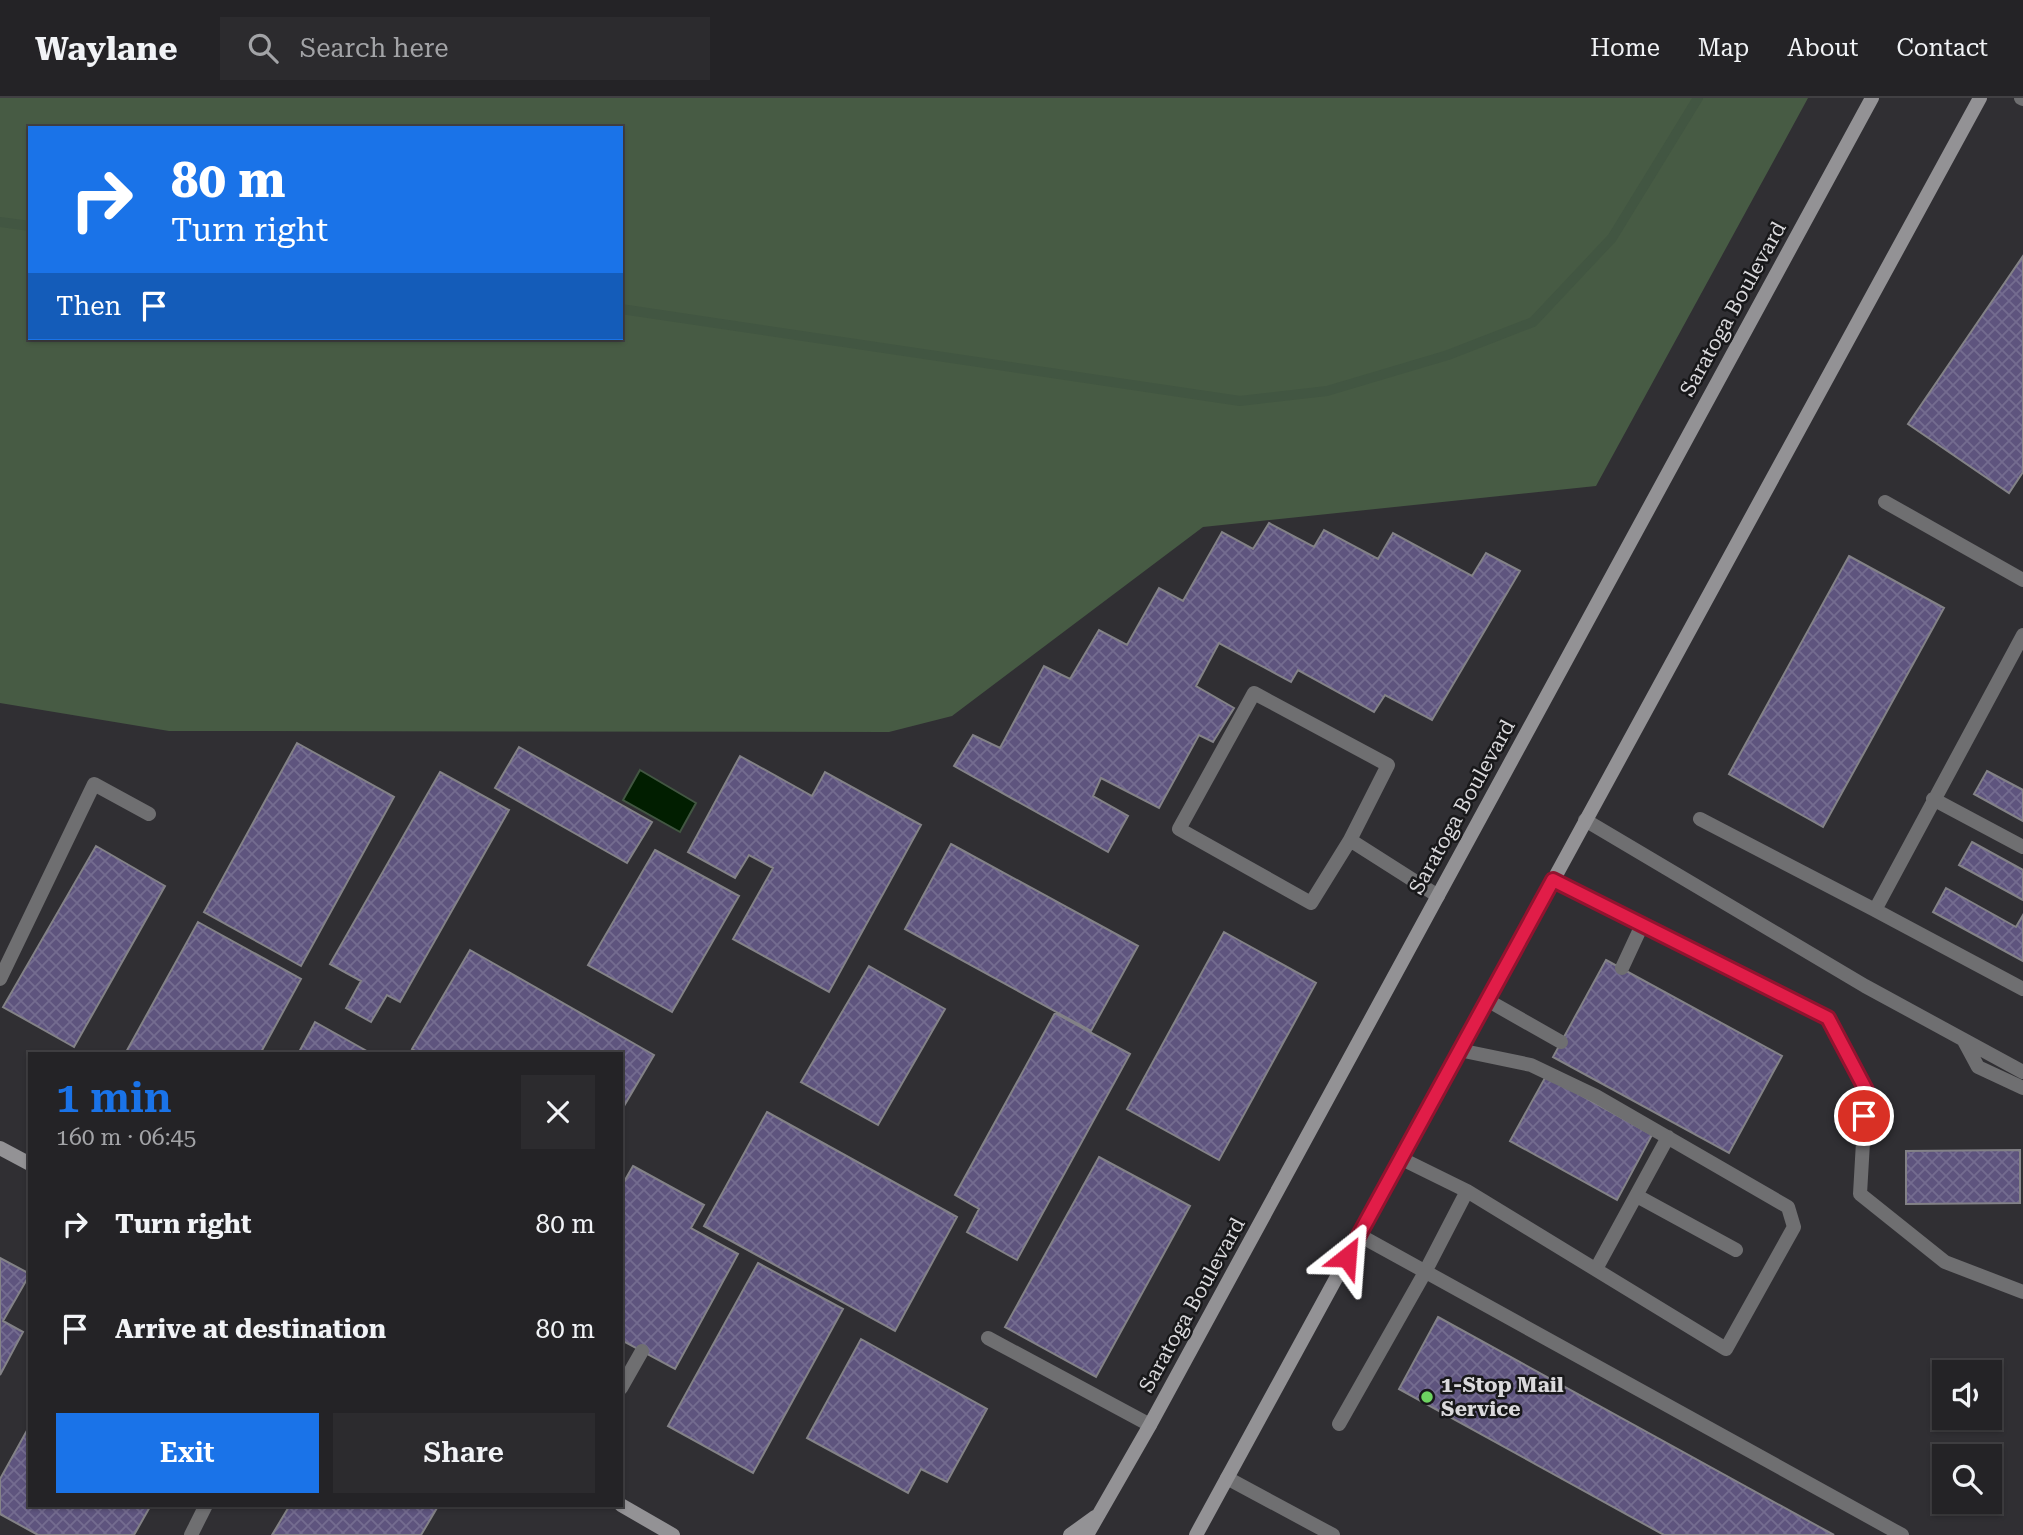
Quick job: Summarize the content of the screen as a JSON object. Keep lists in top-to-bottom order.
{
  "streets": {
    "main road": ["Saratoga Boulevard"]
  },
  "places": ["1-Stop Mail Service"],
  "page": {
    "header": "Waylane",
    "search": "Search here",
    "nav": [
      "Home",
      "Map",
      "About",
      "Contact"
    ],
    "turn": ["80 m", "Turn right"],
    "then": "Then",
    "heading": ["1 min", "160 m · 06:45"],
    "list": [
      {
        "name": "Turn right",
        "value": "80 m"
      },
      {
        "name": "Arrive at destination",
        "value": "80 m"
      }
    ],
    "buttons": ["Exit", "Share"]
  }
}
